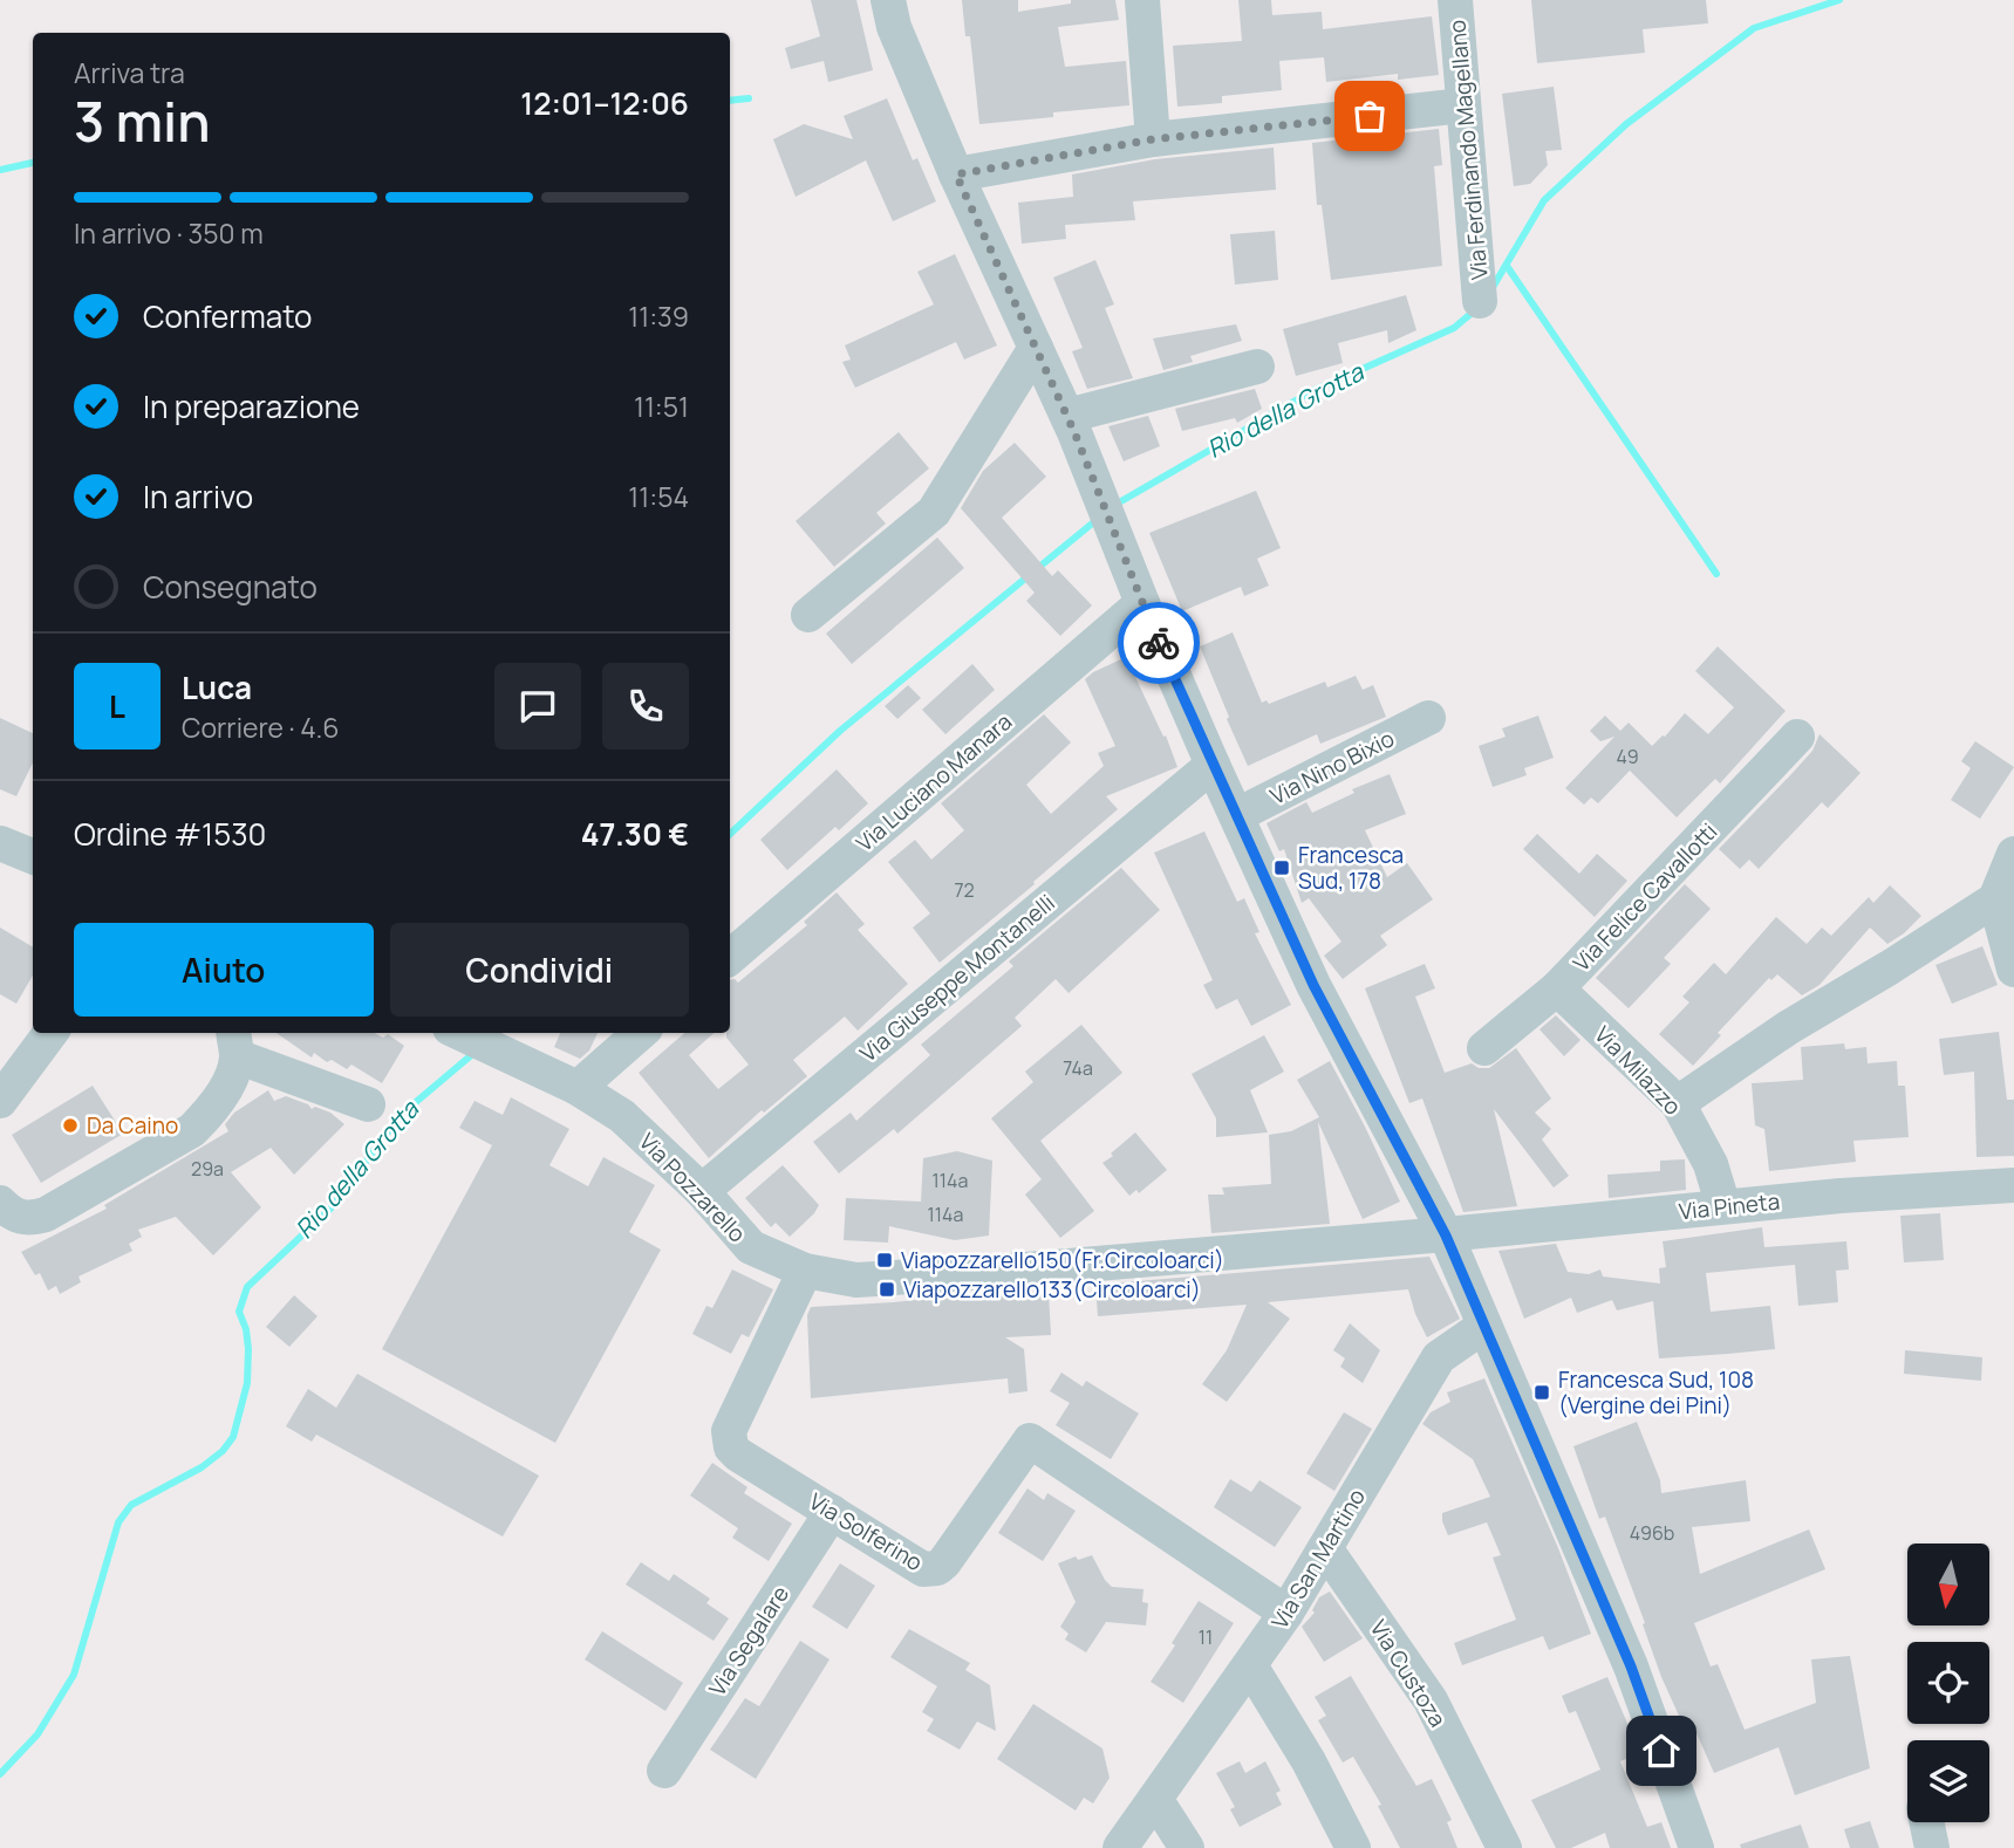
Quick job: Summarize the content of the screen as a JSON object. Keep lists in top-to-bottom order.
{
  "streets": {
    "street": [
      "Via Ferdinando Magellano",
      "Via Nino Bixio",
      "Via Luciano Manara",
      "Via Felice Cavallotti",
      "Via Giuseppe Montanelli",
      "Via Milazzo",
      "Via Pozzarello",
      "Via Pineta",
      "Via Solferino",
      "Via San Martino",
      "Via Segalare",
      "Via Custoza"
    ]
  },
  "crossings": [
    ["Via Felice Cavallotti", "Via Milazzo"],
    ["Via Giuseppe Montanelli", "Via Pozzarello"],
    ["Via Milazzo", "Via Pineta"],
    ["Via Pozzarello", "Via Pineta"],
    ["Via Pozzarello", "Via Solferino"],
    ["Via Solferino", "Via San Martino"],
    ["Via Solferino", "Via Segalare"],
    ["Via San Martino", "Via Custoza"]
  ],
  "water": ["Rio della Grotta"],
  "places": {
    "transit": [
      "Francesca Sud, 178",
      "Viapozzarello150(Fr.Circoloarci)",
      "Viapozzarello133(Circoloarci)",
      "Francesca Sud, 108 (Vergine dei Pini)"
    ],
    "other": ["Da Caino"]
  },
  "house_numbers": [
    "49",
    "72",
    "74a",
    "29a",
    "114a",
    "114a",
    "496b",
    "11"
  ],
  "north": "bottom",
  "page": {
    "heading": ["3 min", "Arriva tra", "12:01–12:06"],
    "panel": [
      "Luca",
      "Corriere · 4.6",
      "Ordine #1530",
      "47.30 €"
    ],
    "bar": "In arrivo · 350 m",
    "list": [
      ["Confermato", "11:39"],
      ["In preparazione", "11:51"],
      ["In arrivo", "11:54"],
      "Consegnato"
    ],
    "round": "L",
    "buttons": ["Aiuto", "Condividi"]
  }
}
